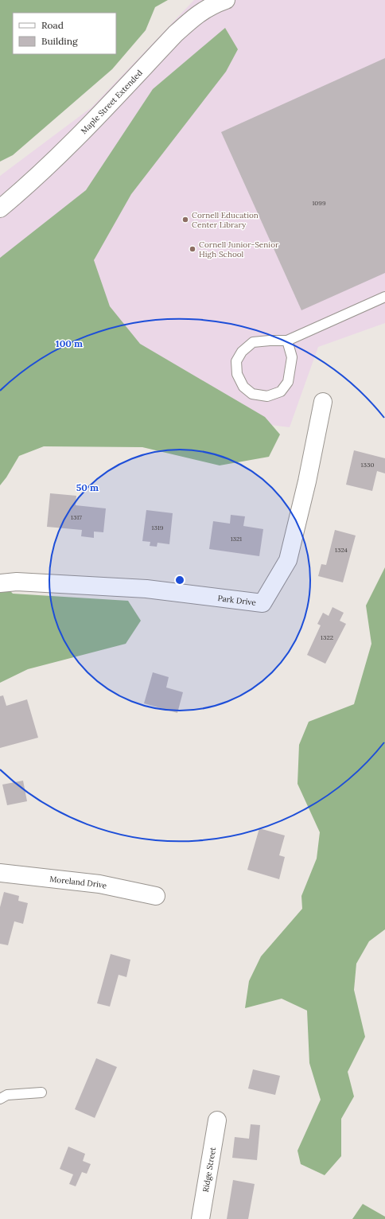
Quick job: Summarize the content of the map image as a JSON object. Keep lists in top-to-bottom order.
{
  "streets": {
    "street": [
      "Maple Street Extended",
      "Park Drive",
      "Moreland Drive",
      "Ridge Street"
    ]
  },
  "places": ["Cornell Education Center Library", "Cornell Junior-Senior High School"],
  "house_numbers": [
    "1099",
    "1330",
    "1317",
    "1319",
    "1321",
    "1324",
    "1322"
  ],
  "legend": ["Road", "Building"],
  "rings": ["100 m", "50 m"]
}
